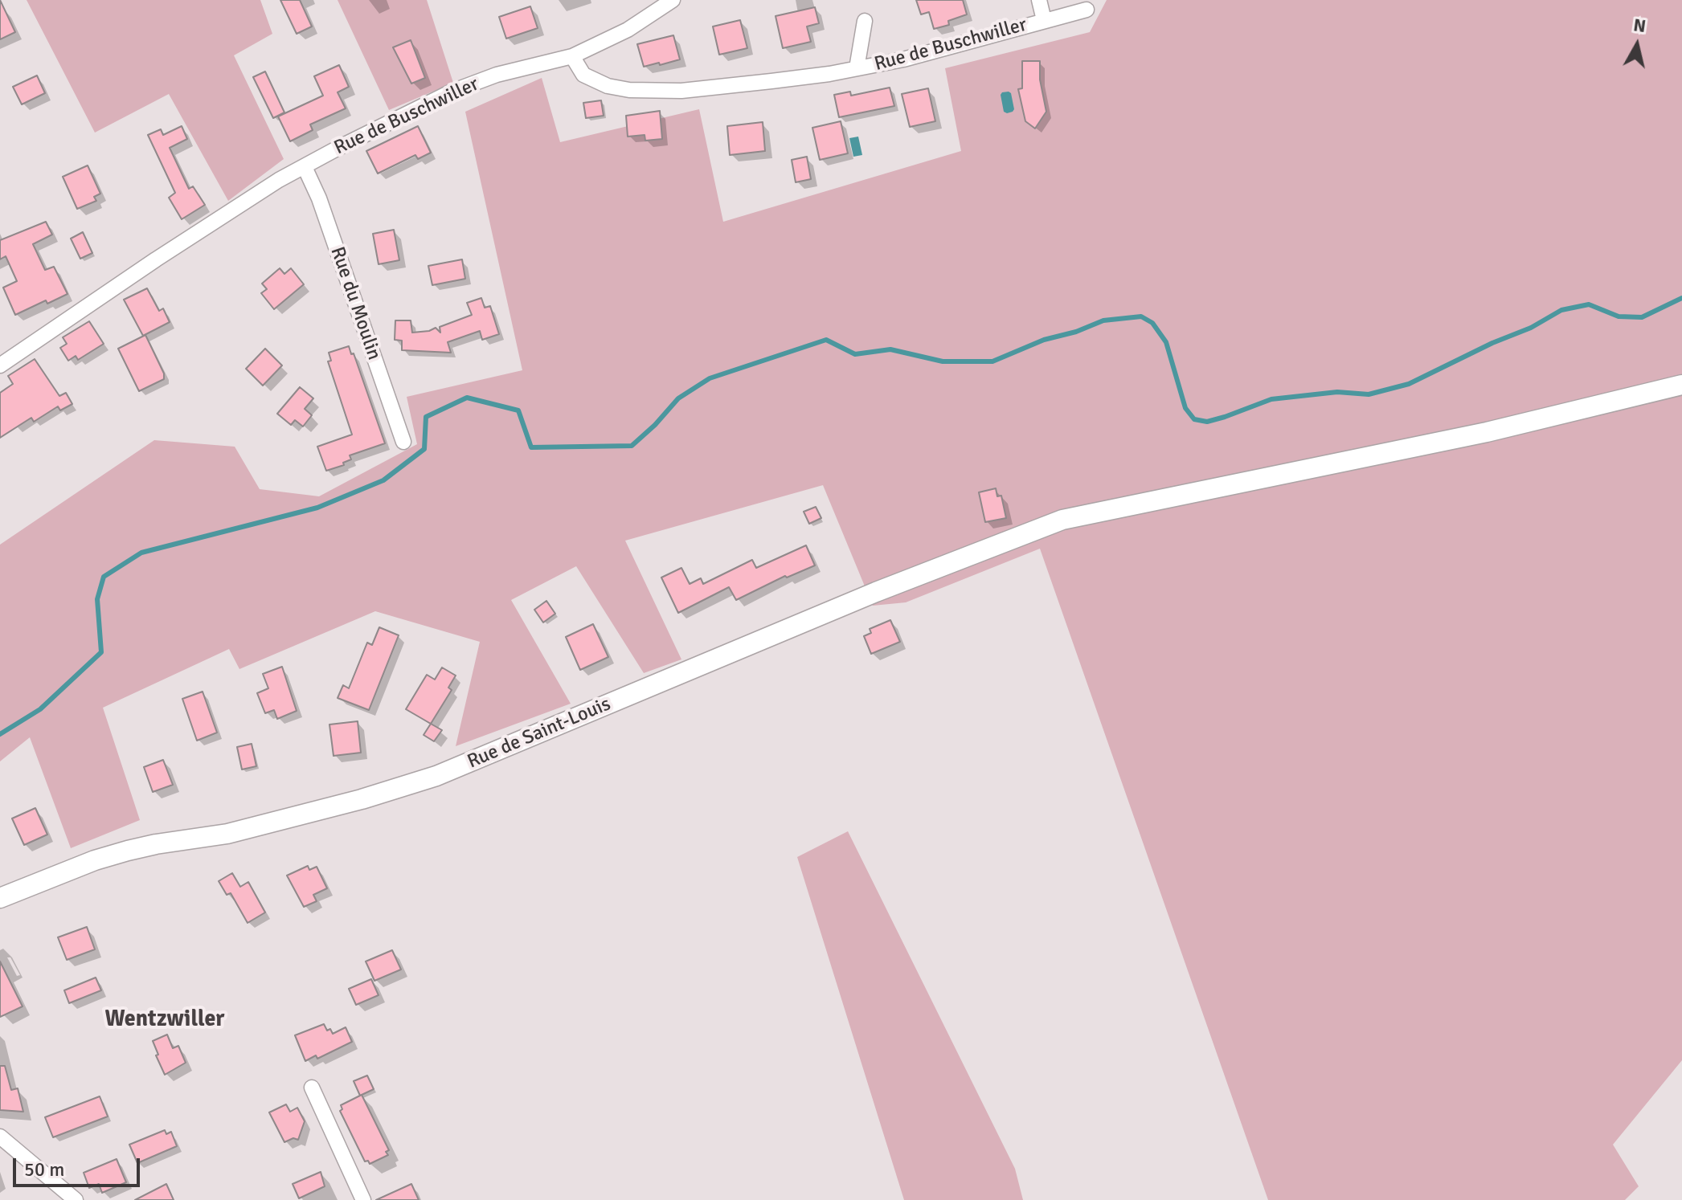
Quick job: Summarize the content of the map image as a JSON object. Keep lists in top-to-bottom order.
{
  "streets": {
    "street": ["Rue de Buschwiller", "Rue du Moulin", "Rue de Saint-Louis"]
  },
  "crossings": [
    ["Rue de Buschwiller", "Rue du Moulin"]
  ],
  "districts": ["Wentzwiller"],
  "scale_bar": "50 m",
  "north": "top"
}
